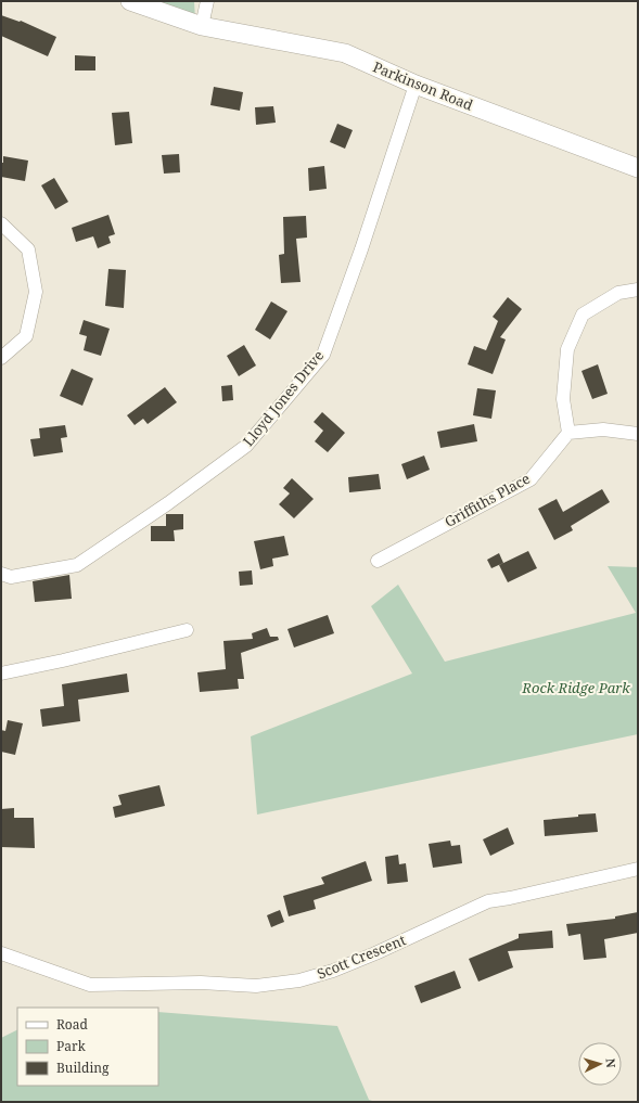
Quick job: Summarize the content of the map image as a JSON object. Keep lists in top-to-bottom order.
{
  "streets": {
    "street": [
      "Parkinson Road",
      "Lloyd Jones Drive",
      "Griffiths Place",
      "Scott Crescent"
    ]
  },
  "crossings": [
    ["Parkinson Road", "Lloyd Jones Drive"]
  ],
  "parks": ["Rock Ridge Park"],
  "legend": ["Road", "Park", "Building"],
  "north": "right"
}
